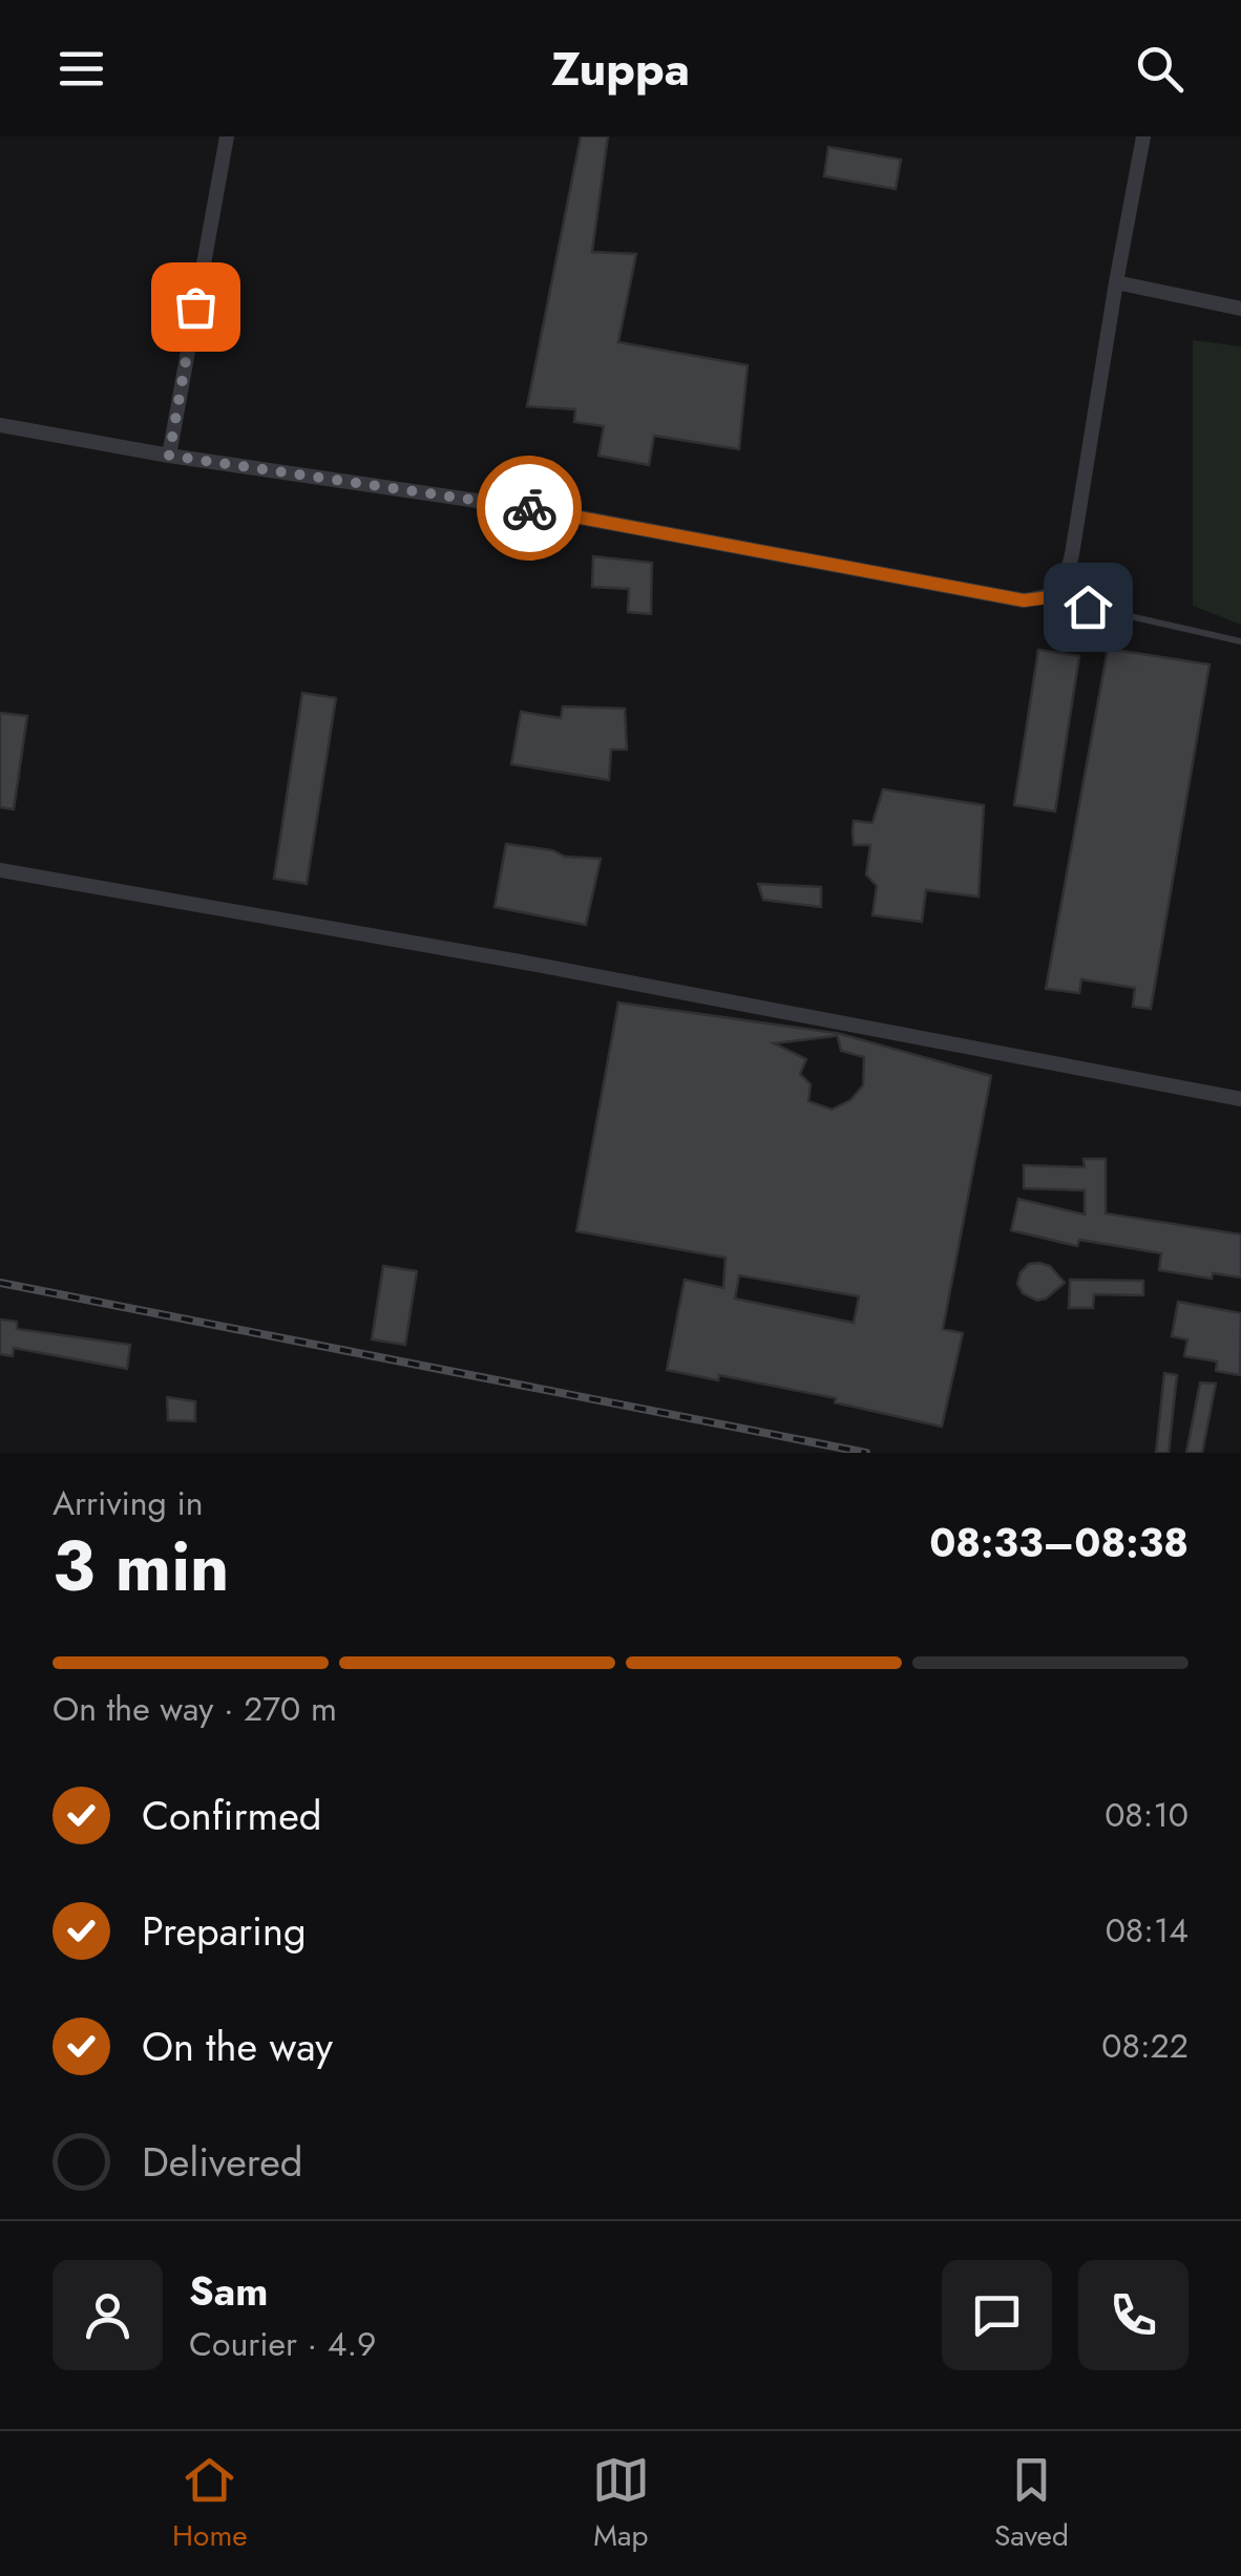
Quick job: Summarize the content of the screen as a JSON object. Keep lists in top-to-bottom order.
{
  "page": {
    "header": "Zuppa",
    "heading": ["3 min", "Arriving in", "08:33–08:38"],
    "panel": ["Sam", "Courier · 4.9"],
    "bar": "On the way · 270 m",
    "list": [
      ["Confirmed", "08:10"],
      ["Preparing", "08:14"],
      ["On the way", "08:22"],
      "Delivered"
    ],
    "tabs": ["Home", "Map", "Saved"]
  }
}
